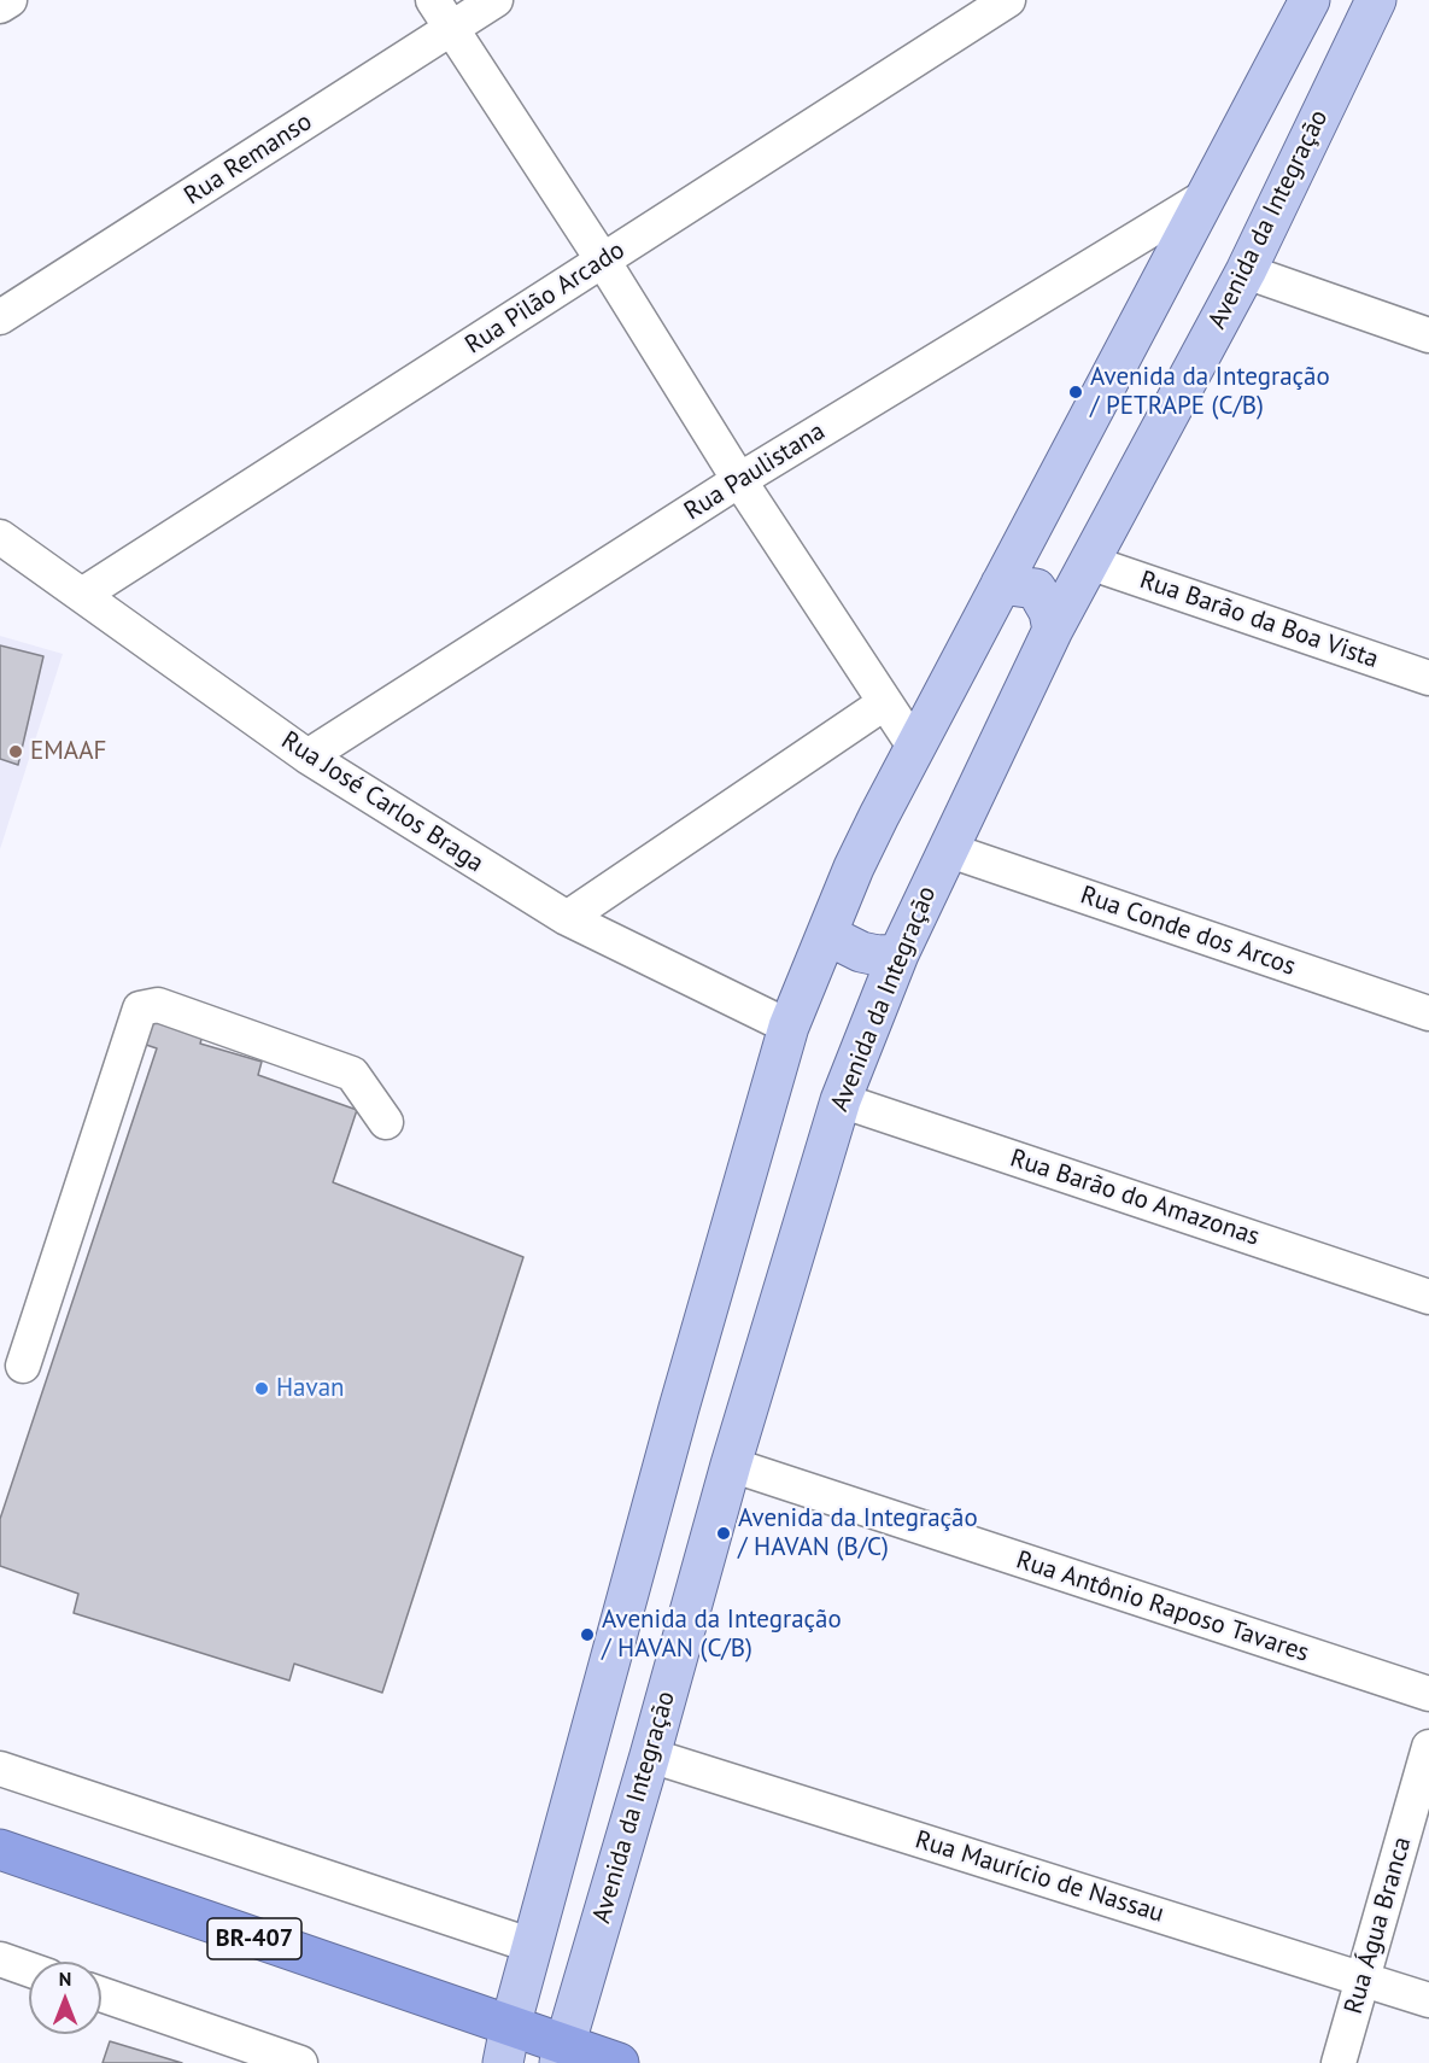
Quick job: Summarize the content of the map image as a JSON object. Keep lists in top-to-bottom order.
{
  "streets": {
    "highway": ["BR-407"],
    "main road": ["Avenida da Integração"],
    "street": [
      "Rua Remanso",
      "Rua Pilão Arcado",
      "Rua Paulistana",
      "Rua Barão da Boa Vista",
      "Rua José Carlos Braga",
      "Rua Conde dos Arcos",
      "Rua Barão do Amazonas",
      "Rua Antônio Raposo Tavares",
      "Rua Maurício de Nassau",
      "Rua Água Branca"
    ]
  },
  "crossings": [
    ["Avenida da Integração", "Rua Barão da Boa Vista"],
    ["Avenida da Integração", "Rua Conde dos Arcos"],
    ["Avenida da Integração", "Rua Barão do Amazonas"],
    ["Avenida da Integração", "Rua Antônio Raposo Tavares"],
    ["Avenida da Integração", "Rua Maurício de Nassau"],
    ["Avenida da Integração", "BR-407"],
    ["Rua Pilão Arcado", "Rua José Carlos Braga"],
    ["Rua Paulistana", "Rua José Carlos Braga"],
    ["Rua Maurício de Nassau", "Rua Água Branca"]
  ],
  "places": [
    "Avenida da Integração / PETRAPE (C/B)",
    "EMAAF",
    "Havan",
    "Avenida da Integração / HAVAN (B/C)",
    "Avenida da Integração / HAVAN (C/B)"
  ],
  "north": "top"
}
